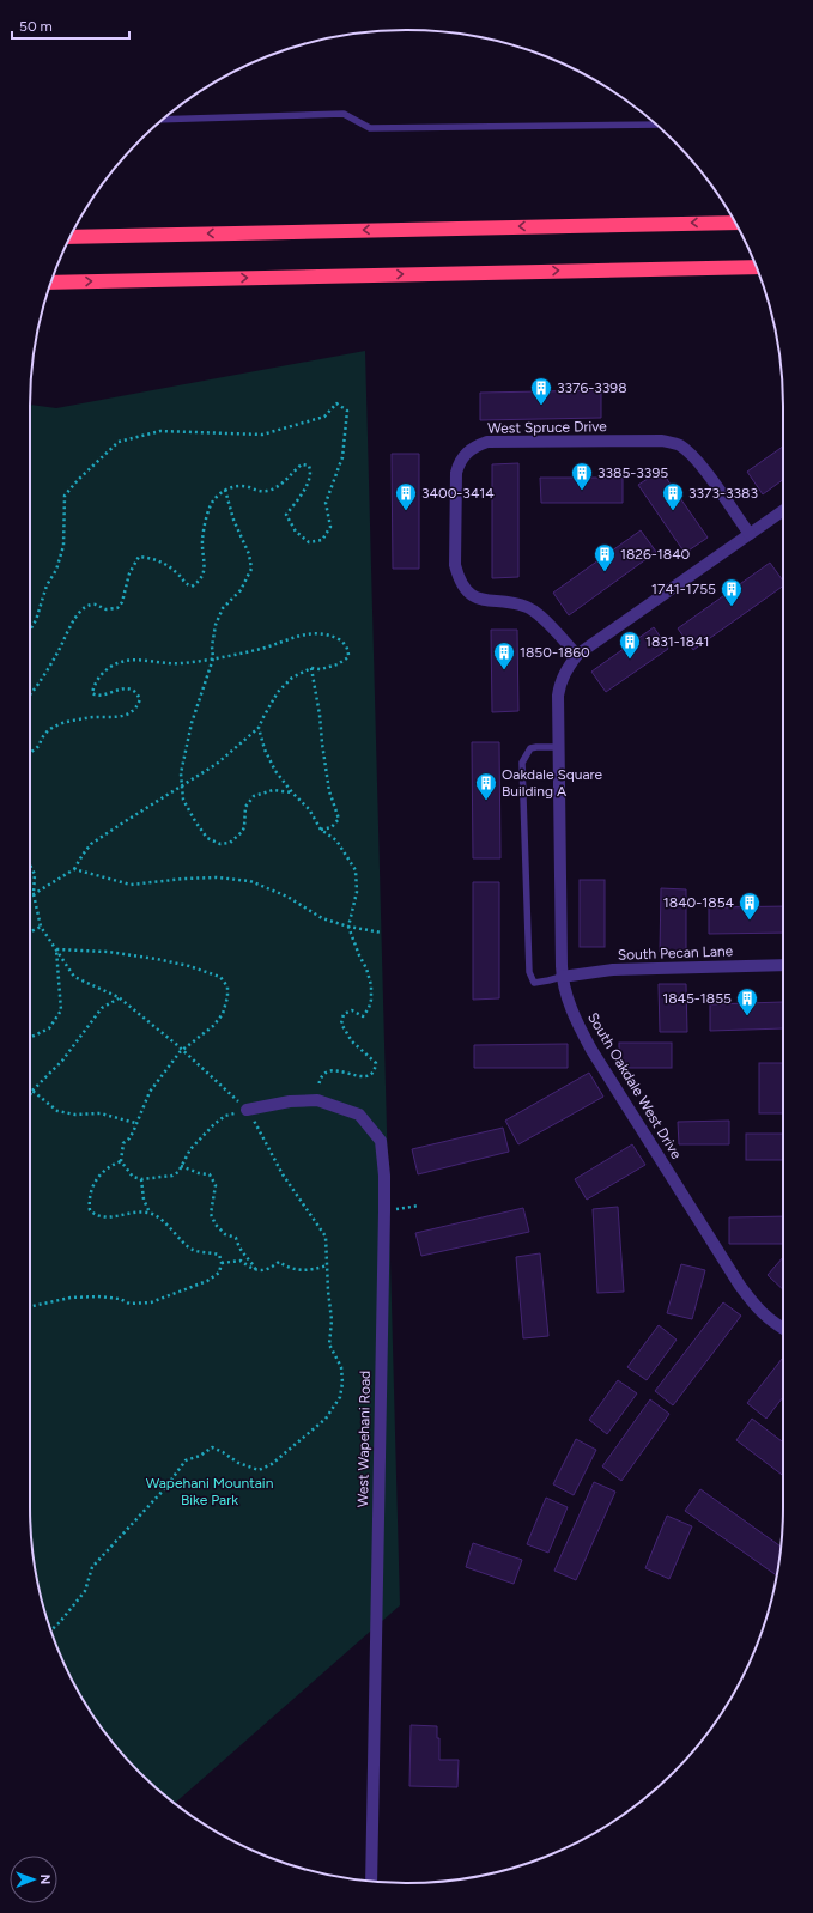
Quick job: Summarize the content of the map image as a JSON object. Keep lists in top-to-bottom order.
{
  "streets": {
    "street": [
      "West Spruce Drive",
      "South Pecan Lane",
      "South Oakdale West Drive",
      "West Wapehani Road"
    ]
  },
  "crossings": [
    ["West Spruce Drive", "South Oakdale West Drive"],
    ["South Pecan Lane", "South Oakdale West Drive"]
  ],
  "parks": ["Wapehani Mountain Bike Park"],
  "places": {
    "building": [
      "3376-3398",
      "3385-3395",
      "3400-3414",
      "3373-3383",
      "1826-1840",
      "1741-1755",
      "1831-1841",
      "1850-1860",
      "Oakdale Square Building A",
      "1840-1854",
      "1845-1855"
    ]
  },
  "scale_bar": "50 m",
  "north": "right"
}
